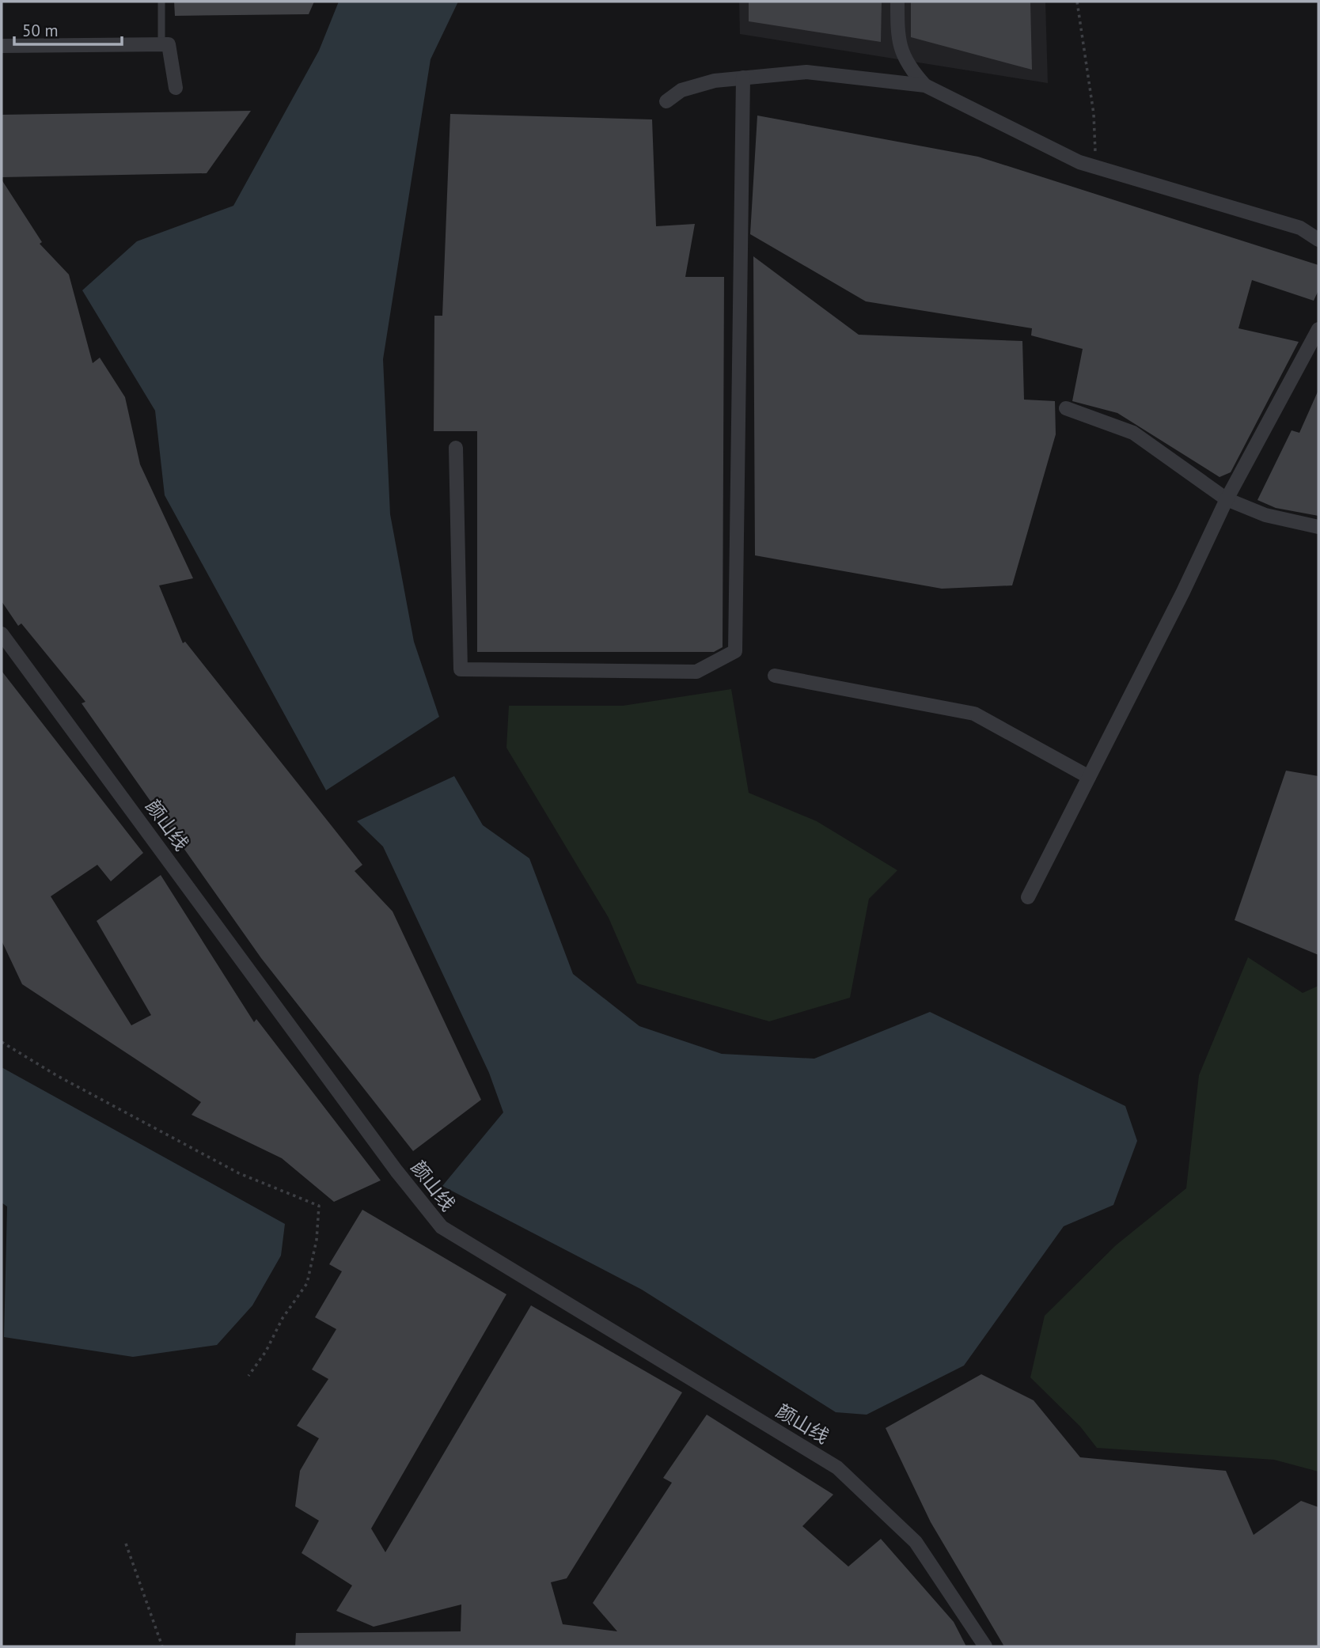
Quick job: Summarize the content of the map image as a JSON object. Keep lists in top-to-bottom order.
{
  "streets": {
    "street": ["颜山线"]
  },
  "scale_bar": "50 m"
}
